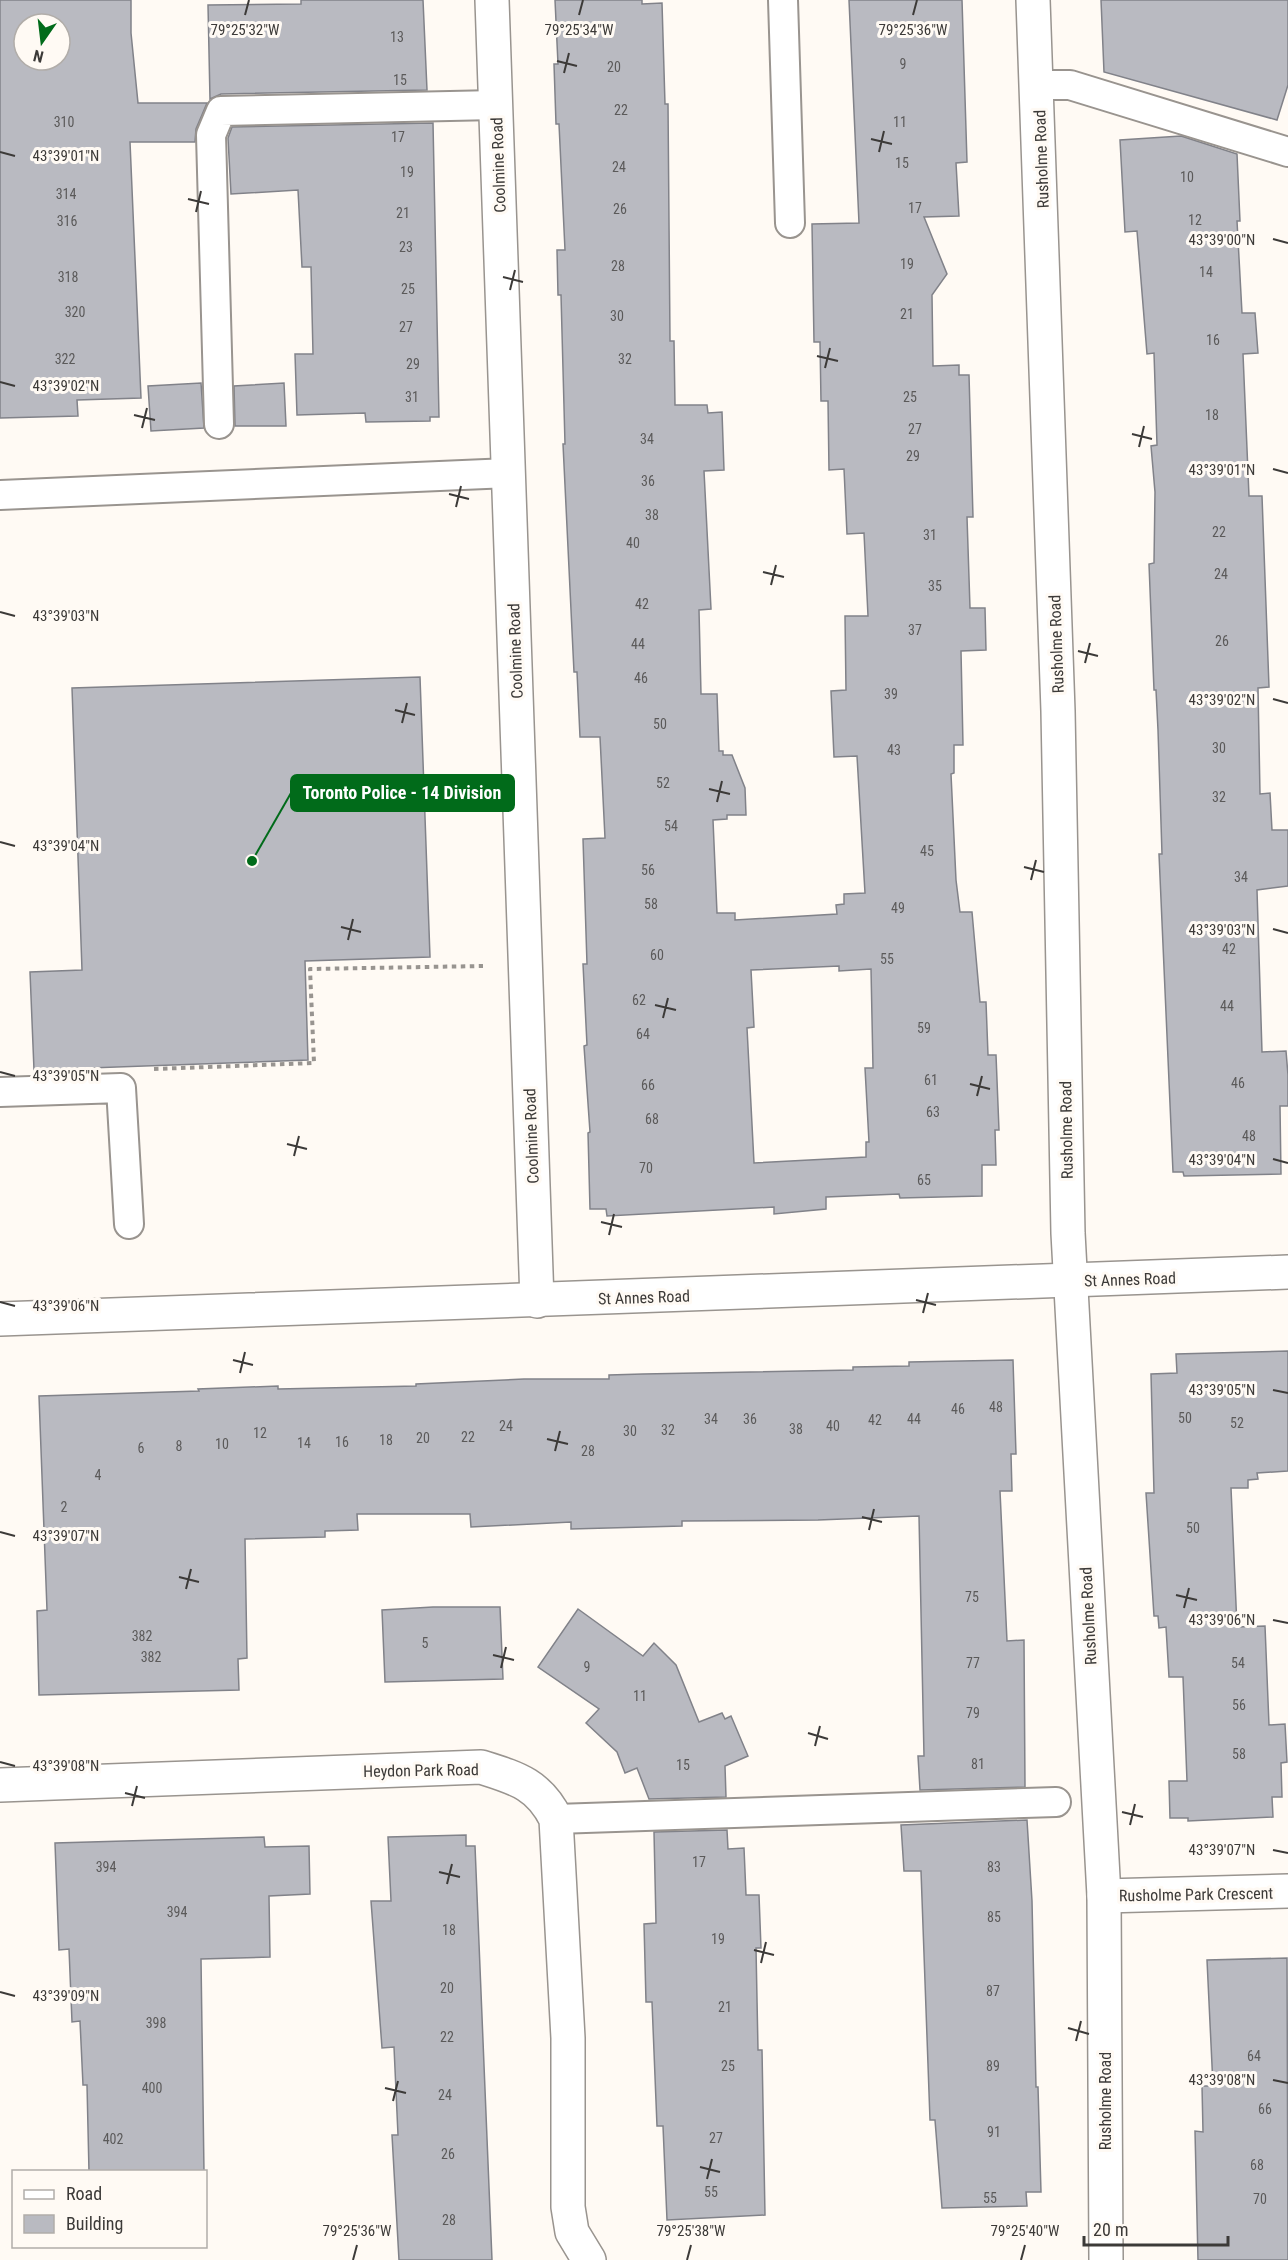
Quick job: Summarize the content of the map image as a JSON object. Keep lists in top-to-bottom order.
{
  "streets": {
    "street": [
      "Rusholme Road",
      "Coolmine Road",
      "St Annes Road",
      "Heydon Park Road",
      "Rusholme Park Crescent"
    ]
  },
  "crossings": [
    ["Rusholme Road", "St Annes Road"],
    ["Rusholme Road", "Rusholme Park Crescent"],
    ["Coolmine Road", "St Annes Road"]
  ],
  "places": ["Toronto Police - 14 Division"],
  "house_numbers": [
    "13",
    "9",
    "20",
    "15",
    "22",
    "310",
    "11",
    "17",
    "15",
    "24",
    "19",
    "10",
    "314",
    "17",
    "26",
    "21",
    "12",
    "316",
    "23",
    "19",
    "28",
    "14",
    "318",
    "25",
    "320",
    "21",
    "30",
    "27",
    "16",
    "322",
    "32",
    "29",
    "31",
    "25",
    "18",
    "27",
    "34",
    "29",
    "36",
    "38",
    "22",
    "31",
    "40",
    "24",
    "35",
    "42",
    "37",
    "26",
    "44",
    "46",
    "39",
    "50",
    "30",
    "43",
    "52",
    "32",
    "54",
    "45",
    "56",
    "34",
    "58",
    "49",
    "42",
    "60",
    "55",
    "62",
    "44",
    "59",
    "64",
    "61",
    "46",
    "66",
    "63",
    "68",
    "48",
    "70",
    "65",
    "48",
    "46",
    "50",
    "34",
    "36",
    "44",
    "42",
    "52",
    "24",
    "40",
    "38",
    "32",
    "30",
    "12",
    "22",
    "20",
    "18",
    "16",
    "14",
    "10",
    "8",
    "6",
    "28",
    "4",
    "2",
    "50",
    "75",
    "382",
    "5",
    "382",
    "77",
    "54",
    "9",
    "11",
    "56",
    "79",
    "58",
    "81",
    "15",
    "17",
    "394",
    "83",
    "394",
    "85",
    "18",
    "19",
    "20",
    "87",
    "21",
    "398",
    "22",
    "64",
    "25",
    "89",
    "400",
    "24",
    "66",
    "91",
    "27",
    "402",
    "26",
    "68",
    "55",
    "55",
    "70",
    "28"
  ],
  "legend": ["Road", "Building"],
  "scale_bar": "20 m",
  "north": "bottom",
  "coordinates": [
    "79°25'32\"W",
    "79°25'34\"W",
    "79°25'36\"W",
    "43°39'01\"N",
    "43°39'00\"N",
    "43°39'02\"N",
    "43°39'03\"N",
    "43°39'04\"N",
    "43°39'05\"N",
    "43°39'06\"N",
    "43°39'07\"N",
    "43°39'08\"N",
    "43°39'09\"N",
    "79°25'38\"W",
    "79°25'40\"W"
  ]
}
